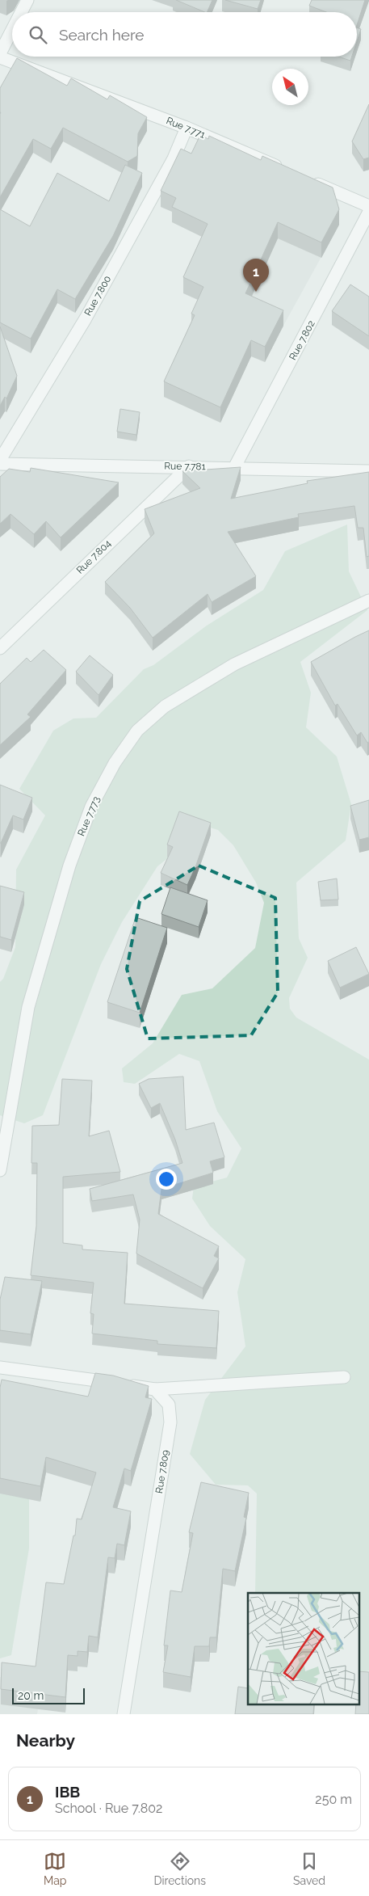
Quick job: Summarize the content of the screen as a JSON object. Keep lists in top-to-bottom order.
{
  "streets": {
    "street": [
      "Rue 7.771",
      "Rue 7.800",
      "Rue 7.802",
      "Rue 7.781",
      "Rue 7.804",
      "Rue 7.773",
      "Rue 7.809"
    ]
  },
  "crossings": [
    ["Rue 7.771", "Rue 7.800"],
    ["Rue 7.802", "Rue 7.781"],
    ["Rue 7.781", "Rue 7.804"]
  ],
  "scale_bar": "20 m",
  "north": "top left",
  "page": {
    "search": "Search here",
    "pins": "1",
    "scale": "20 m",
    "heading": "Nearby",
    "list": [
      {
        "mark": "1",
        "name": "IBB",
        "note": "School · Rue 7.802",
        "value": "250 m"
      }
    ],
    "nav": ["Map", "Directions", "Saved"]
  }
}
